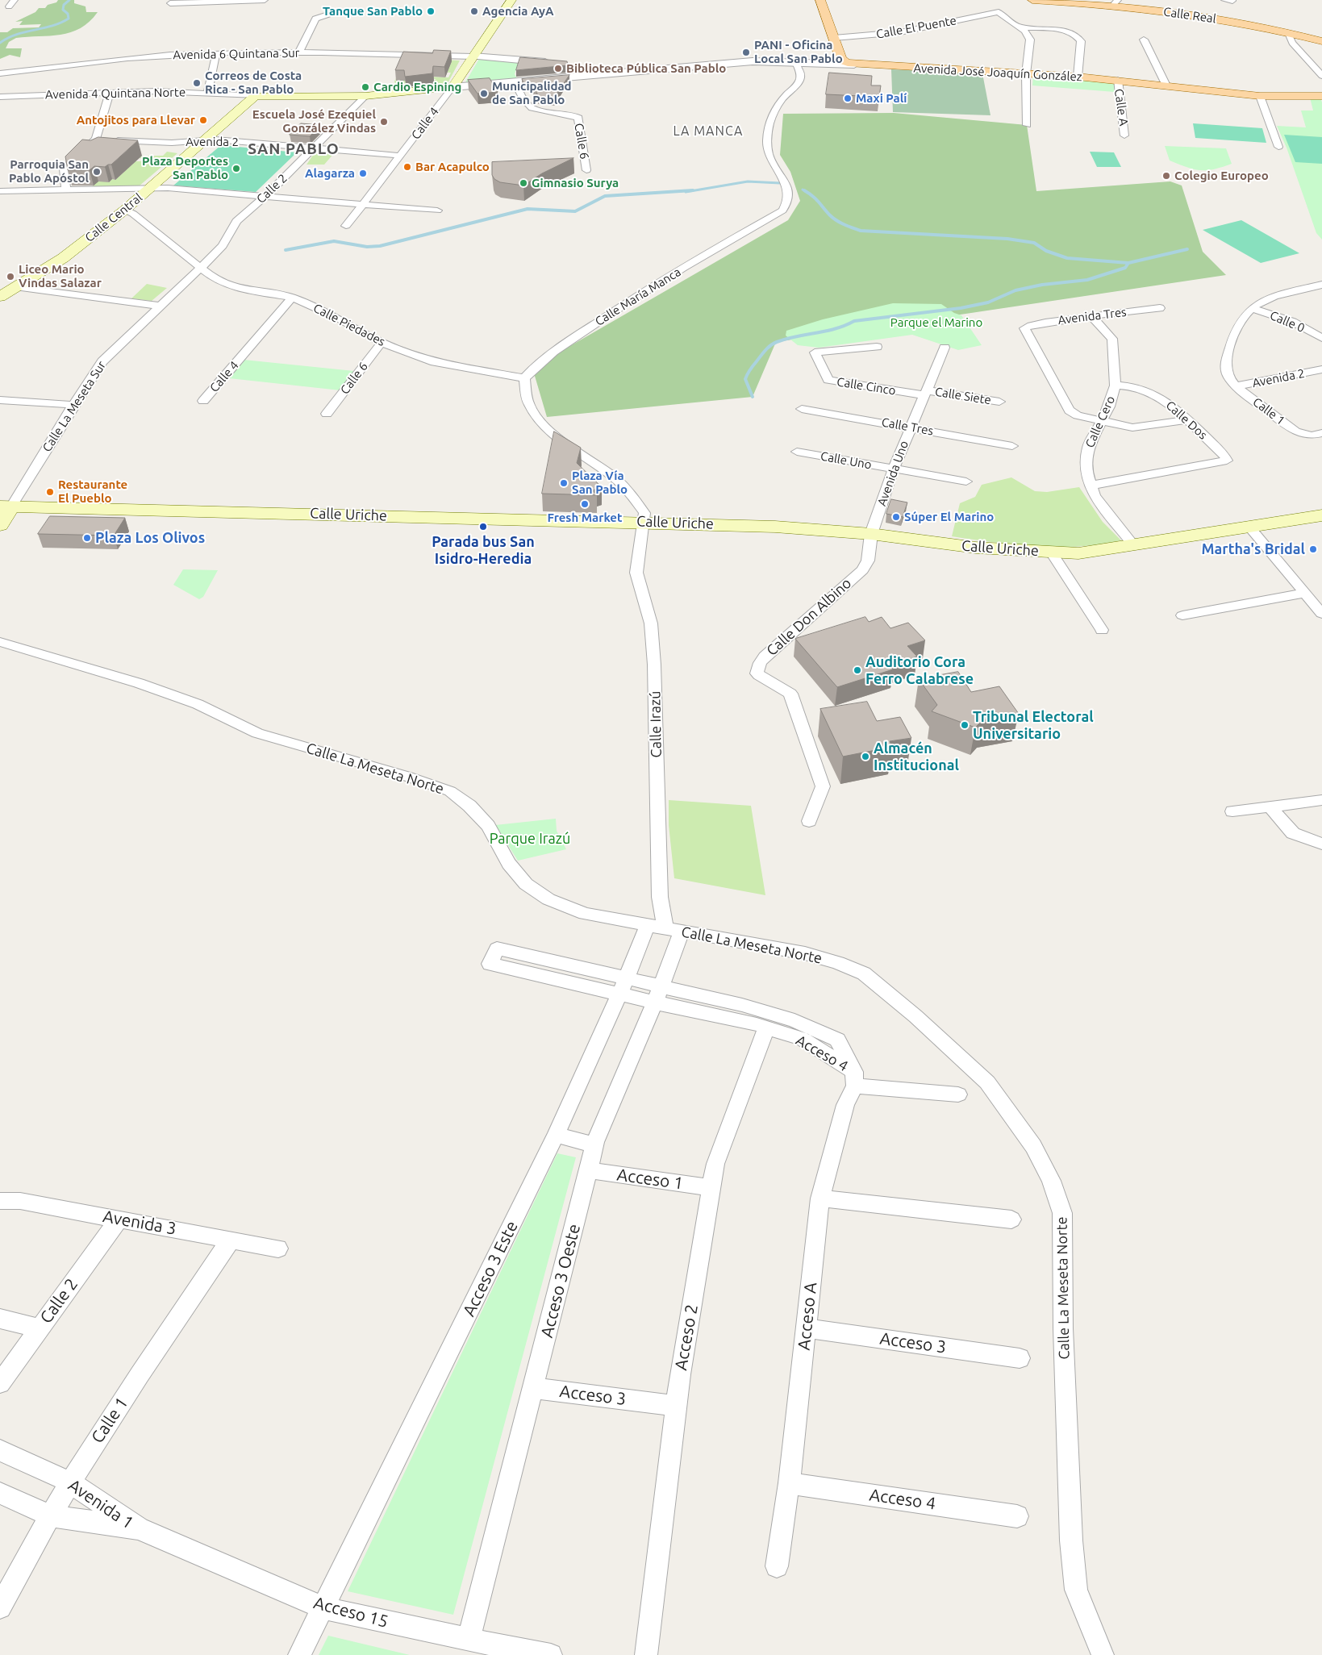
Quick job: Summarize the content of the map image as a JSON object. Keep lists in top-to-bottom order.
{
  "streets": {
    "main road": [
      "Calle Real",
      "Avenida José Joaquín González",
      "Calle 4",
      "Calle Central",
      "Calle Uriche"
    ],
    "street": [
      "Calle El Puente",
      "Avenida 6 Quintana Sur",
      "Avenida 4 Quintana Norte",
      "Calle A",
      "Calle 6",
      "Avenida 2",
      "Calle 2",
      "Calle María Manca",
      "Avenida Tres",
      "Calle 0",
      "Calle Piedades",
      "Calle Cinco",
      "Calle Siete",
      "Calle La Meseta Sur",
      "Calle 1",
      "Calle Dos",
      "Calle Cero",
      "Calle Tres",
      "Calle Uno",
      "Avenida Uno",
      "Calle Don Albino",
      "Calle Irazú",
      "Calle La Meseta Norte",
      "Acceso 4",
      "Acceso 1",
      "Avenida 3",
      "Acceso 3 Este",
      "Acceso 3 Oeste",
      "Acceso A",
      "Acceso 2",
      "Acceso 3",
      "Avenida 1",
      "Acceso 15"
    ]
  },
  "crossings": [
    ["Avenida 6 Quintana Sur", "Calle 4"],
    ["Avenida José Joaquín González", "Calle A"],
    ["Avenida 4 Quintana Norte", "Calle Central"],
    ["Calle 4", "Avenida 2"],
    ["Calle 4", "Calle Piedades"],
    ["Calle 6", "Calle Piedades"],
    ["Avenida 2", "Calle 2"],
    ["Avenida 2", "Calle Central"],
    ["Avenida 2", "Calle 1"],
    ["Calle 2", "Calle Piedades"],
    ["Calle 2", "Calle La Meseta Sur"],
    ["Calle 2", "Avenida 3"],
    ["Calle Central", "Calle Piedades"],
    ["Calle María Manca", "Calle Piedades"],
    ["Avenida Tres", "Calle Cero"],
    ["Calle Piedades", "Calle La Meseta Sur"],
    ["Calle Cinco", "Calle Siete"],
    ["Calle Cinco", "Avenida Uno"],
    ["Calle Siete", "Avenida Uno"],
    ["Calle La Meseta Sur", "Calle Uriche"],
    ["Calle 1", "Avenida 3"],
    ["Calle 1", "Avenida 1"],
    ["Calle Dos", "Calle Cero"],
    ["Calle Cero", "Calle Uriche"],
    ["Calle Tres", "Avenida Uno"],
    ["Calle Uno", "Avenida Uno"],
    ["Avenida Uno", "Calle Uriche"],
    ["Avenida Uno", "Calle Don Albino"],
    ["Calle Uriche", "Calle Don Albino"],
    ["Calle Uriche", "Calle Irazú"],
    ["Calle Irazú", "Calle La Meseta Norte"],
    ["Calle Irazú", "Acceso 3 Este"],
    ["Calle Irazú", "Acceso 3 Oeste"],
    ["Calle La Meseta Norte", "Acceso 3 Este"],
    ["Calle La Meseta Norte", "Acceso 3 Oeste"],
    ["Acceso 4", "Acceso 3 Este"],
    ["Acceso 4", "Acceso 3 Oeste"],
    ["Acceso 4", "Acceso A"],
    ["Acceso 4", "Acceso 2"],
    ["Acceso 1", "Acceso 3 Oeste"],
    ["Acceso 1", "Acceso 2"],
    ["Acceso 3 Este", "Acceso 3 Oeste"],
    ["Acceso 3 Este", "Acceso 15"],
    ["Acceso 3 Oeste", "Acceso 3"],
    ["Acceso 3 Oeste", "Acceso 15"],
    ["Acceso A", "Acceso 3"],
    ["Acceso 2", "Acceso 3"],
    ["Avenida 1", "Acceso 15"]
  ],
  "districts": ["LA MANCA", "SAN PABLO"],
  "parks": ["Parque el Marino", "Parque Irazú"],
  "places": [
    "Tanque San Pablo",
    "Agencia AyA",
    "PANI - Oficina Local San Pablo",
    "Biblioteca Pública San Pablo",
    "Correos de Costa Rica - San Pablo",
    "Cardio Espining",
    "Municipalidad de San Pablo",
    "Maxi Palí",
    "Antojitos para Llevar",
    "Escuela José Ezequiel González Vindas",
    "Bar Acapulco",
    "Plaza Deportes San Pablo",
    "Parroquia San Pablo Apóstol",
    "Alagarza",
    "Colegio Europeo",
    "Gimnasio Surya",
    "Liceo Mario Vindas Salazar",
    "Plaza Vía San Pablo",
    "Restaurante El Pueblo",
    "Fresh Market",
    "Súper El Marino",
    "Parada bus San Isidro-Heredia",
    "Plaza Los Olivos",
    "Martha's Bridal",
    "Auditorio Cora Ferro Calabrese",
    "Tribunal Electoral Universitario",
    "Almacén Institucional"
  ]
}
